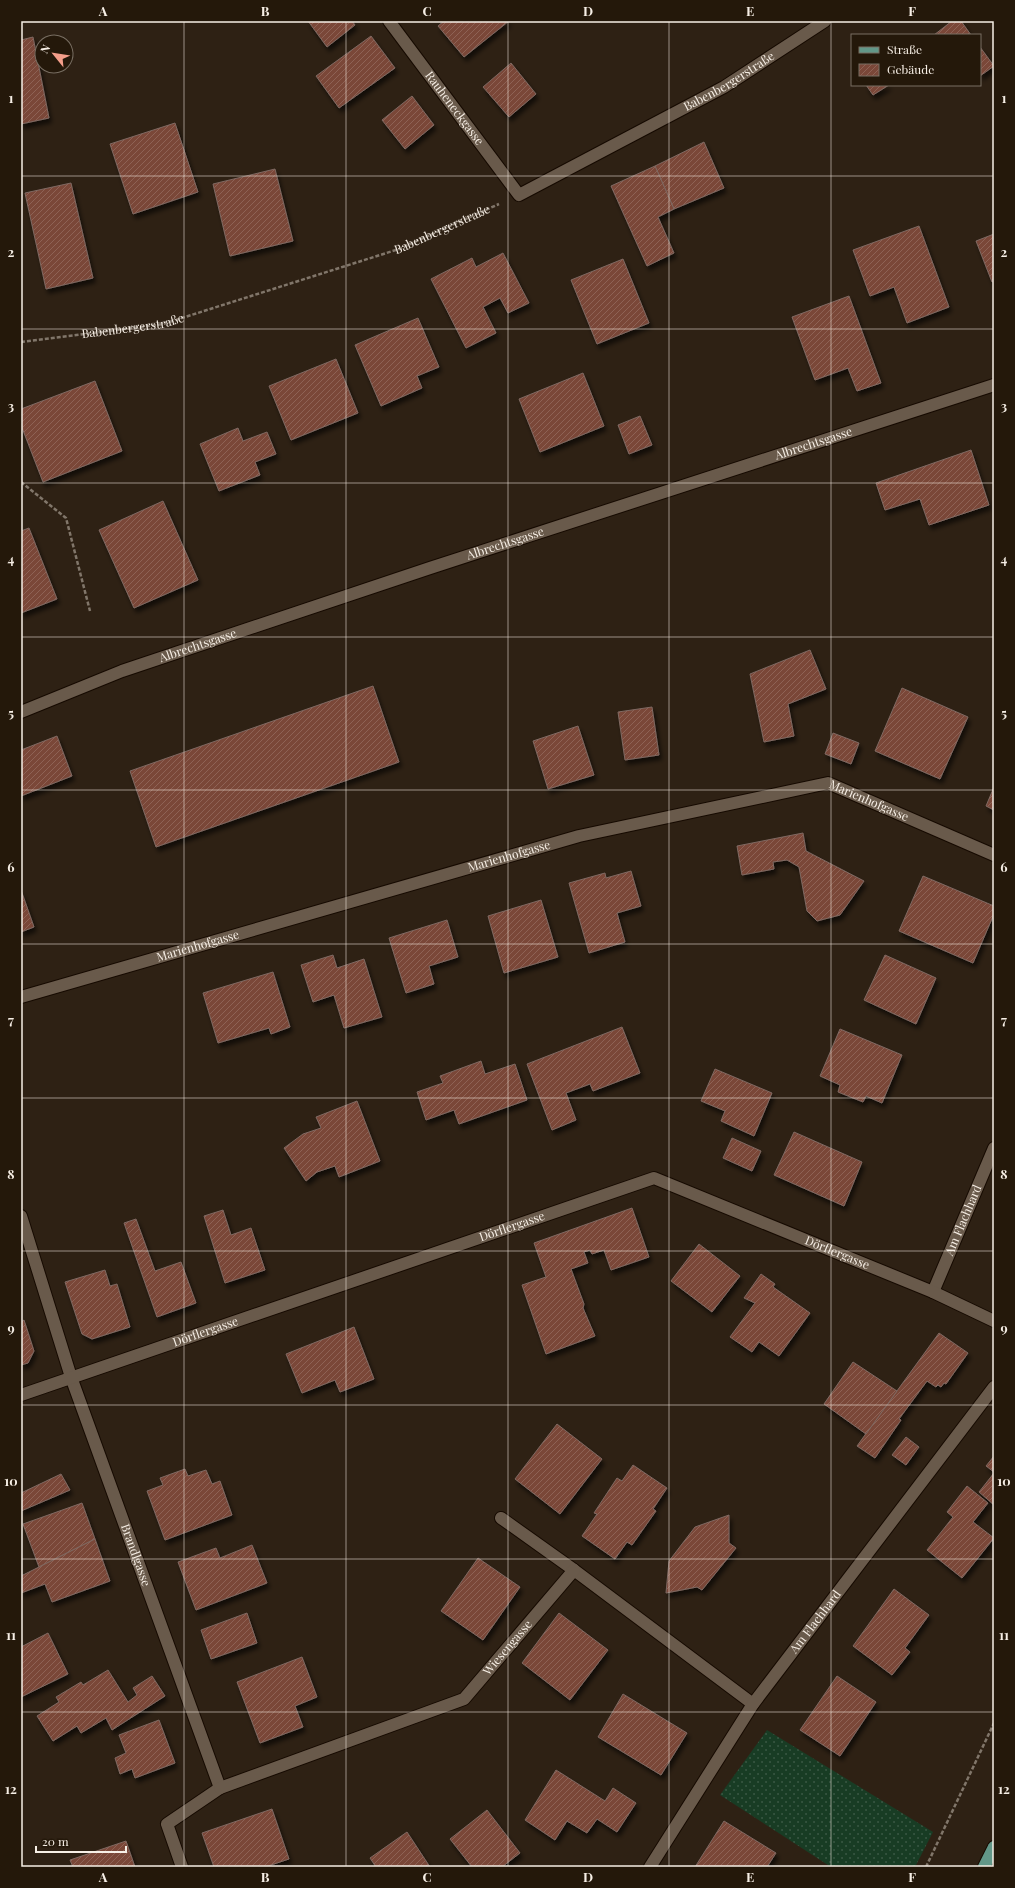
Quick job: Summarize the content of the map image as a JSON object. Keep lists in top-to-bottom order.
{
  "streets": {
    "street": [
      "Babenbergerstraße",
      "Rauheneckgasse",
      "Albrechtsgasse",
      "Marienhofgasse",
      "Am Flachhard",
      "Dörflergasse",
      "Brandlgasse",
      "Wiesengasse"
    ]
  },
  "crossings": [
    ["Babenbergerstraße", "Rauheneckgasse"],
    ["Am Flachhard", "Dörflergasse"],
    ["Dörflergasse", "Brandlgasse"],
    ["Brandlgasse", "Wiesengasse"]
  ],
  "legend": ["Straße", "Gebäude"],
  "scale_bar": "20 m",
  "north": "top left",
  "grid": {
    "columns": [
      "A",
      "B",
      "C",
      "D",
      "E",
      "F"
    ],
    "rows": [
      "1",
      "2",
      "3",
      "4",
      "5",
      "6",
      "7",
      "8",
      "9",
      "10",
      "11",
      "12"
    ]
  }
}
